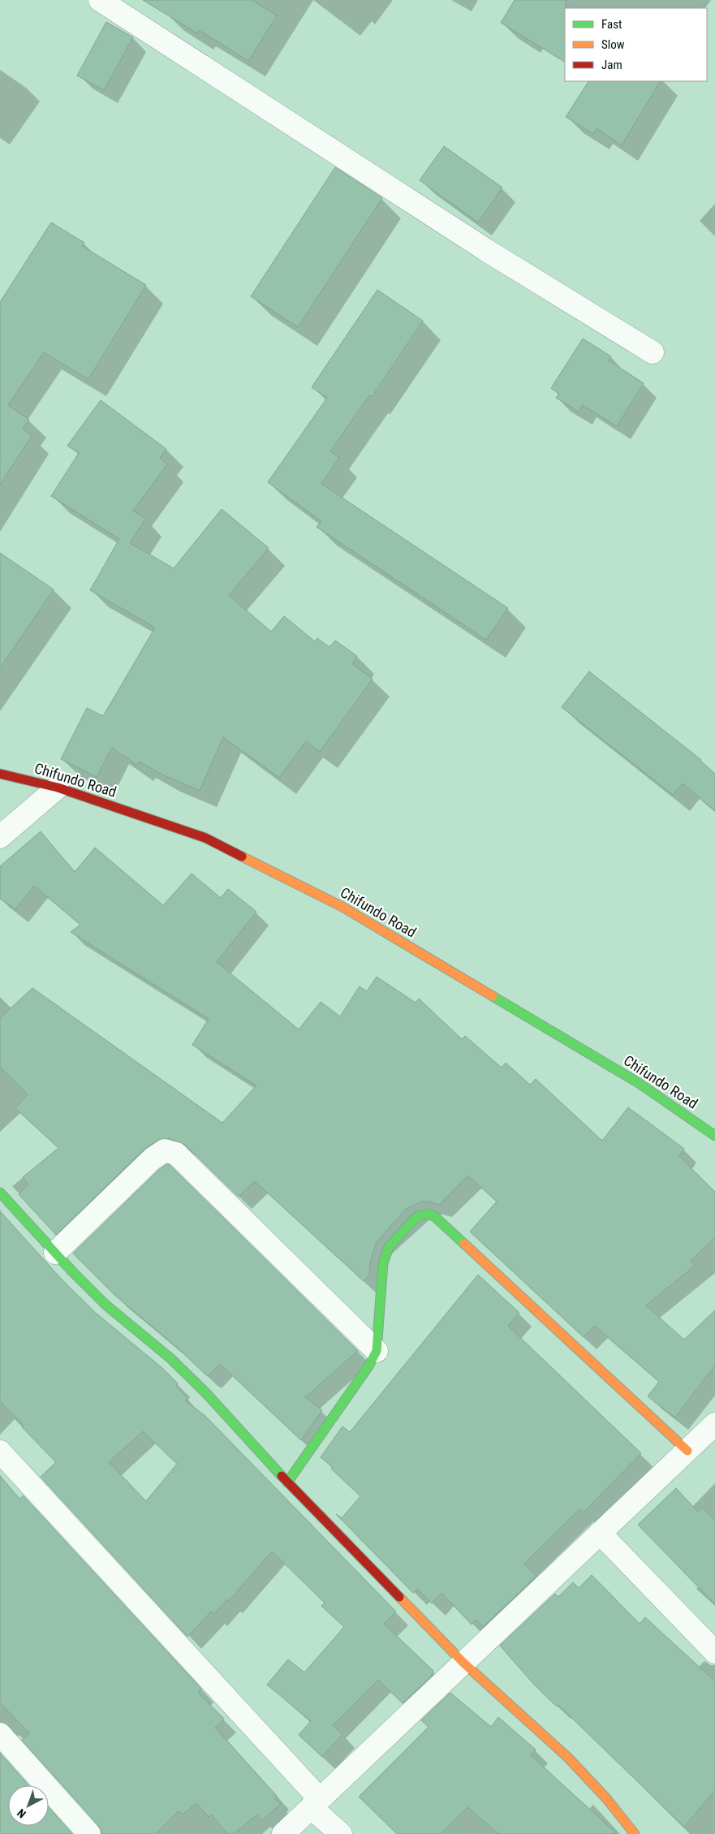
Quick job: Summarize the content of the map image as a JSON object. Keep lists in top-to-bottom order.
{
  "streets": {
    "street": ["Chifundo Road"]
  },
  "legend": ["Fast", "Slow", "Jam"],
  "north": "bottom left"
}
